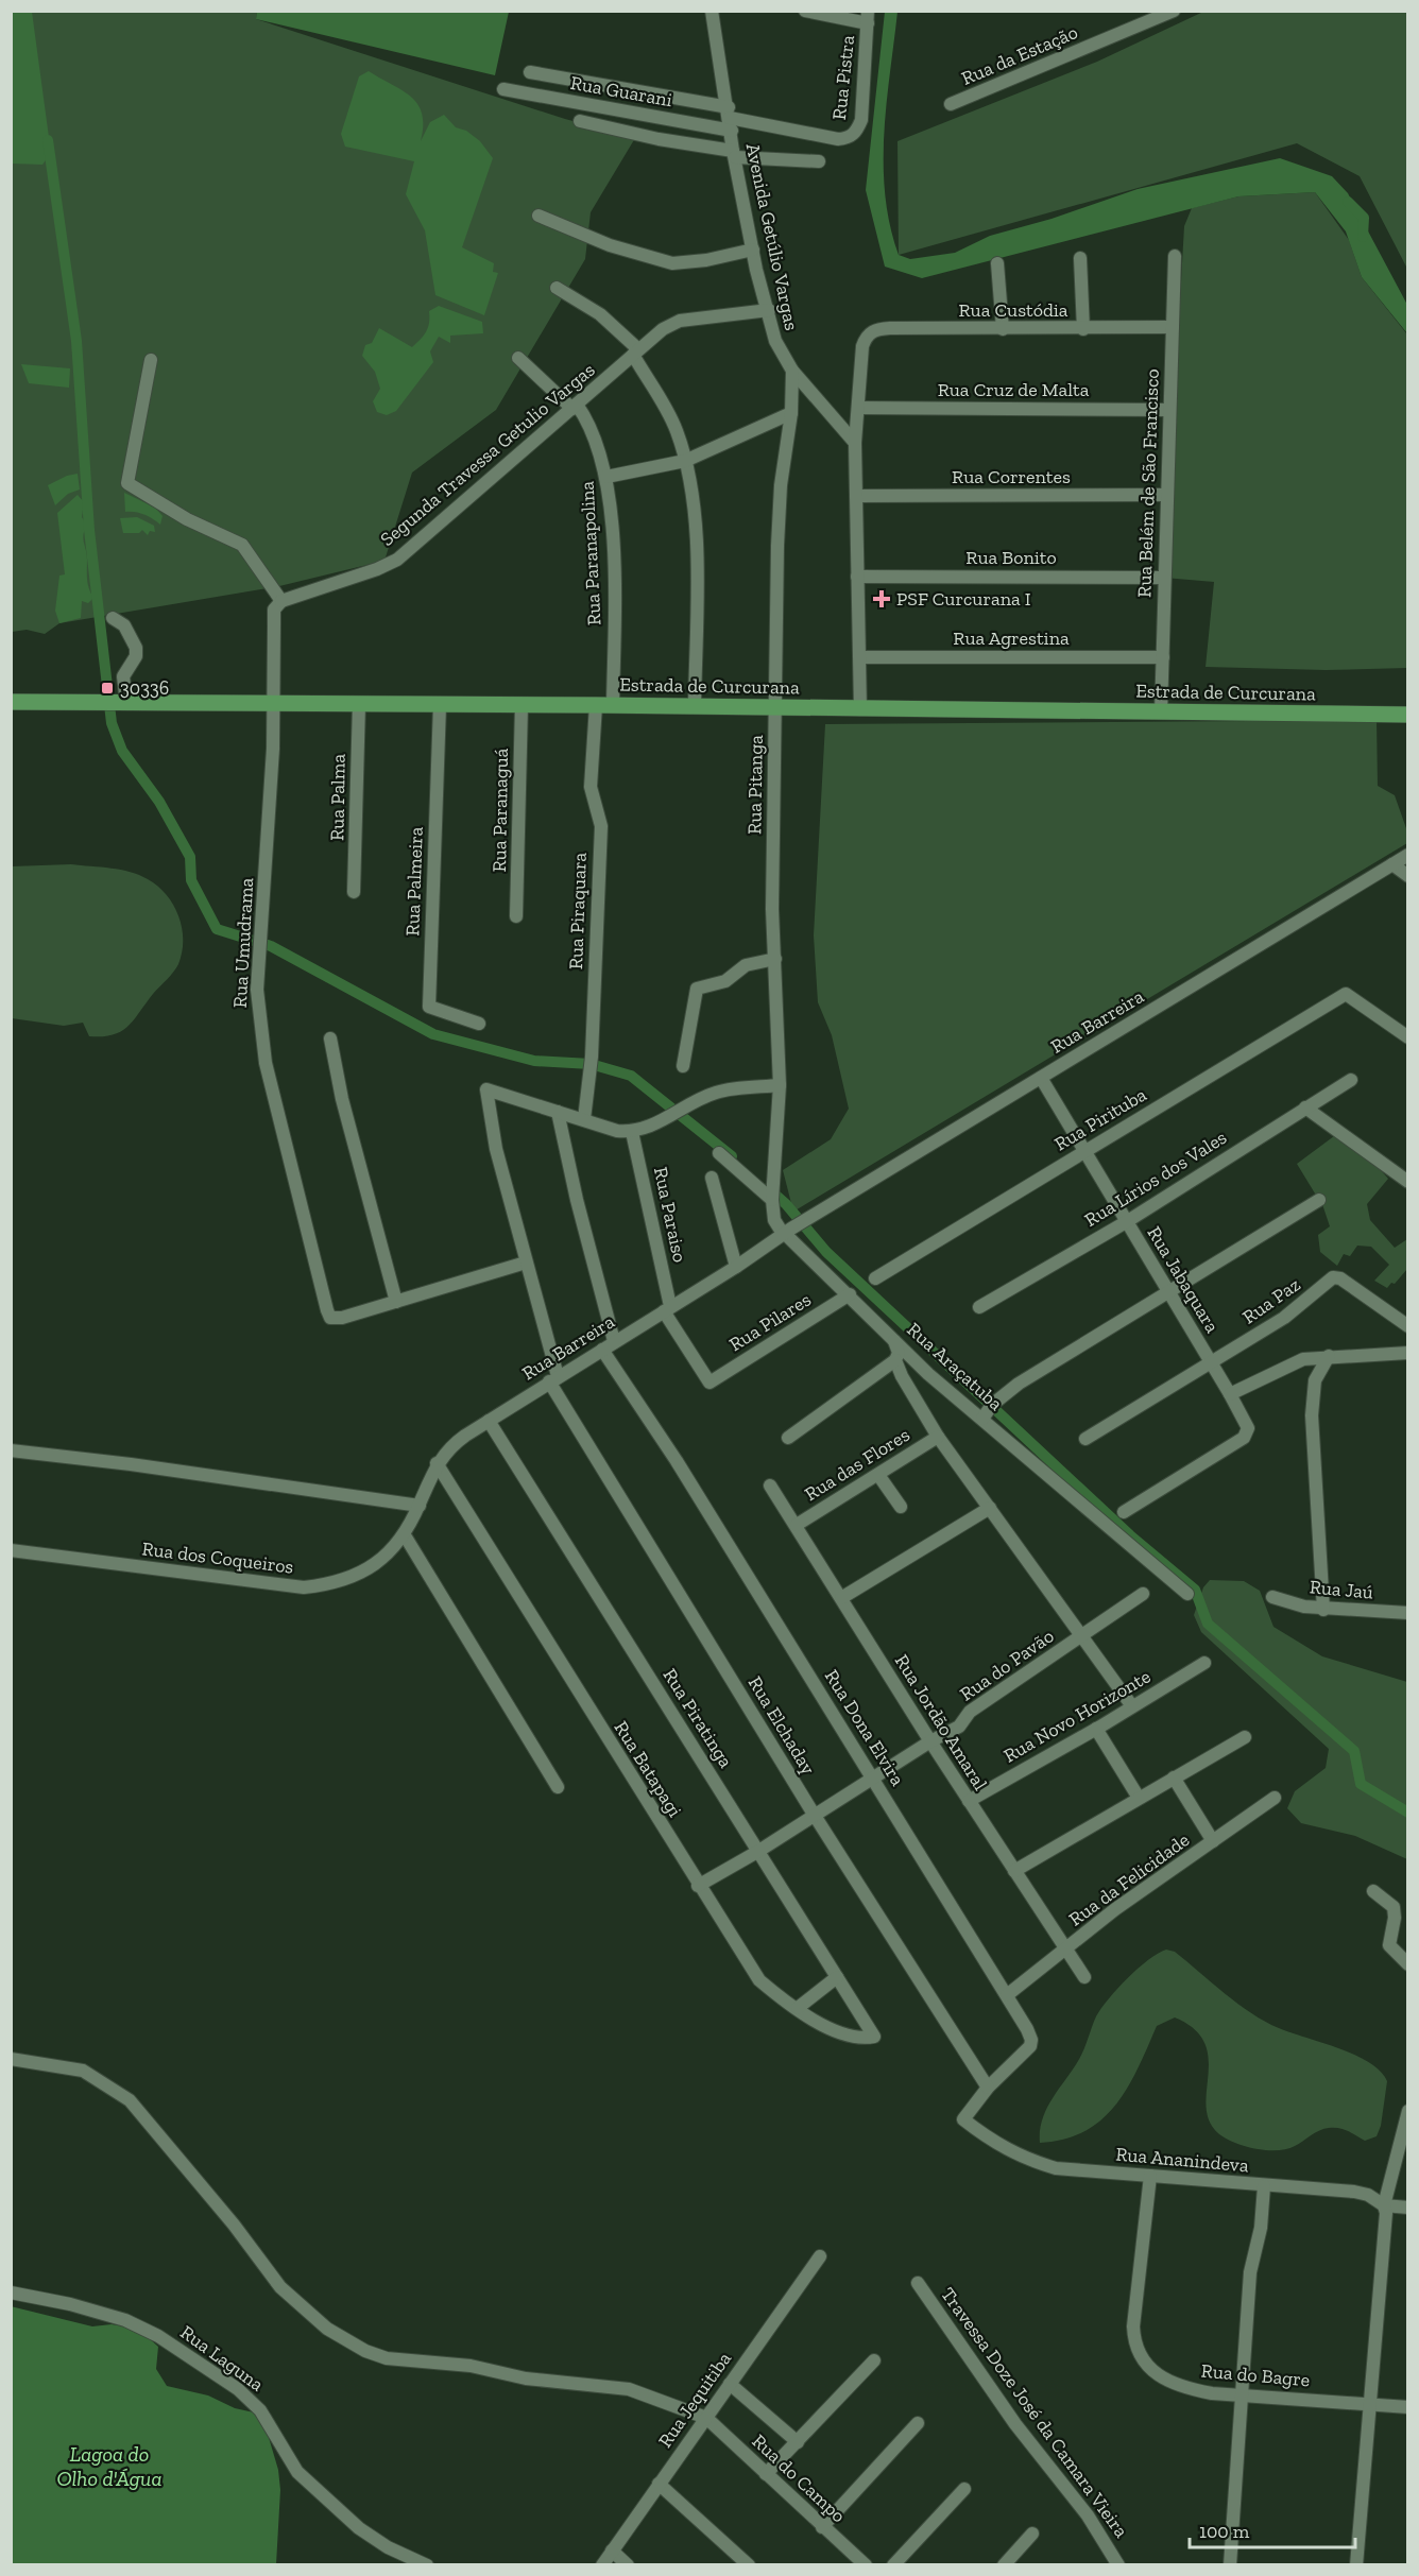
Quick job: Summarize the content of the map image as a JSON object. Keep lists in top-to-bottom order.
{
  "streets": {
    "main road": ["Estrada de Curcurana"],
    "street": [
      "Rua da Estação",
      "Rua Pistra",
      "Rua Guarani",
      "Avenida Getúlio Vargas",
      "Rua Custódia",
      "Rua Cruz de Malta",
      "Segunda Travessa Getulio Vargas",
      "Rua Correntes",
      "Rua Belém de São Francisco",
      "Rua Paranapolina",
      "Rua Bonito",
      "Rua Agrestina",
      "Rua Pitanga",
      "Rua Palma",
      "Rua Paranaguá",
      "Rua Palmeira",
      "Rua Piraquara",
      "Rua Umudrama",
      "Rua Barreira",
      "Rua Pirituba",
      "Rua Lírios dos Vales",
      "Rua Paraiso",
      "Rua Jabaquara",
      "Rua Paz",
      "Rua Pilares",
      "Rua Araçatuba",
      "Rua das Flores",
      "Rua dos Coqueiros",
      "Rua Jaú",
      "Rua do Pavão",
      "Rua Novo Horizonte",
      "Rua Piratinga",
      "Rua Jordão Amaral",
      "Rua Elchaday",
      "Rua Dona Elvira",
      "Rua Batapagi",
      "Rua da Felicidade",
      "Rua Ananindeva",
      "Rua Laguna",
      "Rua do Bagre",
      "Rua Jequitiba",
      "Travessa Doze José da Camara Vieira",
      "Rua do Campo"
    ]
  },
  "crossings": [
    ["Rua Pistra", "Rua Guarani"],
    ["Rua Pistra", "Avenida Getúlio Vargas"],
    ["Rua Guarani", "Avenida Getúlio Vargas"],
    ["Avenida Getúlio Vargas", "Segunda Travessa Getulio Vargas"],
    ["Avenida Getúlio Vargas", "Rua Pitanga"],
    ["Rua Custódia", "Rua Cruz de Malta"],
    ["Rua Custódia", "Rua Belém de São Francisco"],
    ["Rua Cruz de Malta", "Rua Belém de São Francisco"],
    ["Segunda Travessa Getulio Vargas", "Rua Paranapolina"],
    ["Segunda Travessa Getulio Vargas", "Rua Umudrama"],
    ["Rua Correntes", "Rua Belém de São Francisco"],
    ["Rua Belém de São Francisco", "Rua Bonito"],
    ["Rua Belém de São Francisco", "Rua Agrestina"],
    ["Rua Belém de São Francisco", "Estrada de Curcurana"],
    ["Rua Paranapolina", "Estrada de Curcurana"],
    ["Estrada de Curcurana", "Rua Pitanga"],
    ["Estrada de Curcurana", "Rua Palma"],
    ["Estrada de Curcurana", "Rua Paranaguá"],
    ["Estrada de Curcurana", "Rua Palmeira"],
    ["Estrada de Curcurana", "Rua Piraquara"],
    ["Estrada de Curcurana", "Rua Umudrama"],
    ["Rua Pitanga", "Rua Araçatuba"],
    ["Rua Barreira", "Rua Paraiso"],
    ["Rua Barreira", "Rua Jabaquara"],
    ["Rua Barreira", "Rua Pilares"],
    ["Rua Barreira", "Rua Araçatuba"],
    ["Rua Barreira", "Rua dos Coqueiros"],
    ["Rua Barreira", "Rua Piratinga"],
    ["Rua Barreira", "Rua Elchaday"],
    ["Rua Barreira", "Rua Dona Elvira"],
    ["Rua Barreira", "Rua Batapagi"],
    ["Rua Pirituba", "Rua Jabaquara"],
    ["Rua Lírios dos Vales", "Rua Jabaquara"],
    ["Rua Paraiso", "Rua Pilares"],
    ["Rua Jabaquara", "Rua Paz"],
    ["Rua Pilares", "Rua Araçatuba"],
    ["Rua das Flores", "Rua Jordão Amaral"],
    ["Rua do Pavão", "Rua Piratinga"],
    ["Rua do Pavão", "Rua Jordão Amaral"],
    ["Rua do Pavão", "Rua Elchaday"],
    ["Rua do Pavão", "Rua Dona Elvira"],
    ["Rua do Pavão", "Rua Batapagi"],
    ["Rua Novo Horizonte", "Rua Jordão Amaral"],
    ["Rua Piratinga", "Rua Batapagi"],
    ["Rua Jordão Amaral", "Rua da Felicidade"],
    ["Rua Elchaday", "Rua Dona Elvira"],
    ["Rua Dona Elvira", "Rua da Felicidade"],
    ["Rua Dona Elvira", "Rua Ananindeva"],
    ["Rua Ananindeva", "Rua do Bagre"],
    ["Rua Jequitiba", "Rua do Campo"]
  ],
  "water": ["Lagoa do Olho d'Água"],
  "places": {
    "health": ["PSF Curcurana I"],
    "transit": ["30336"]
  },
  "scale_bar": "100 m"
}
